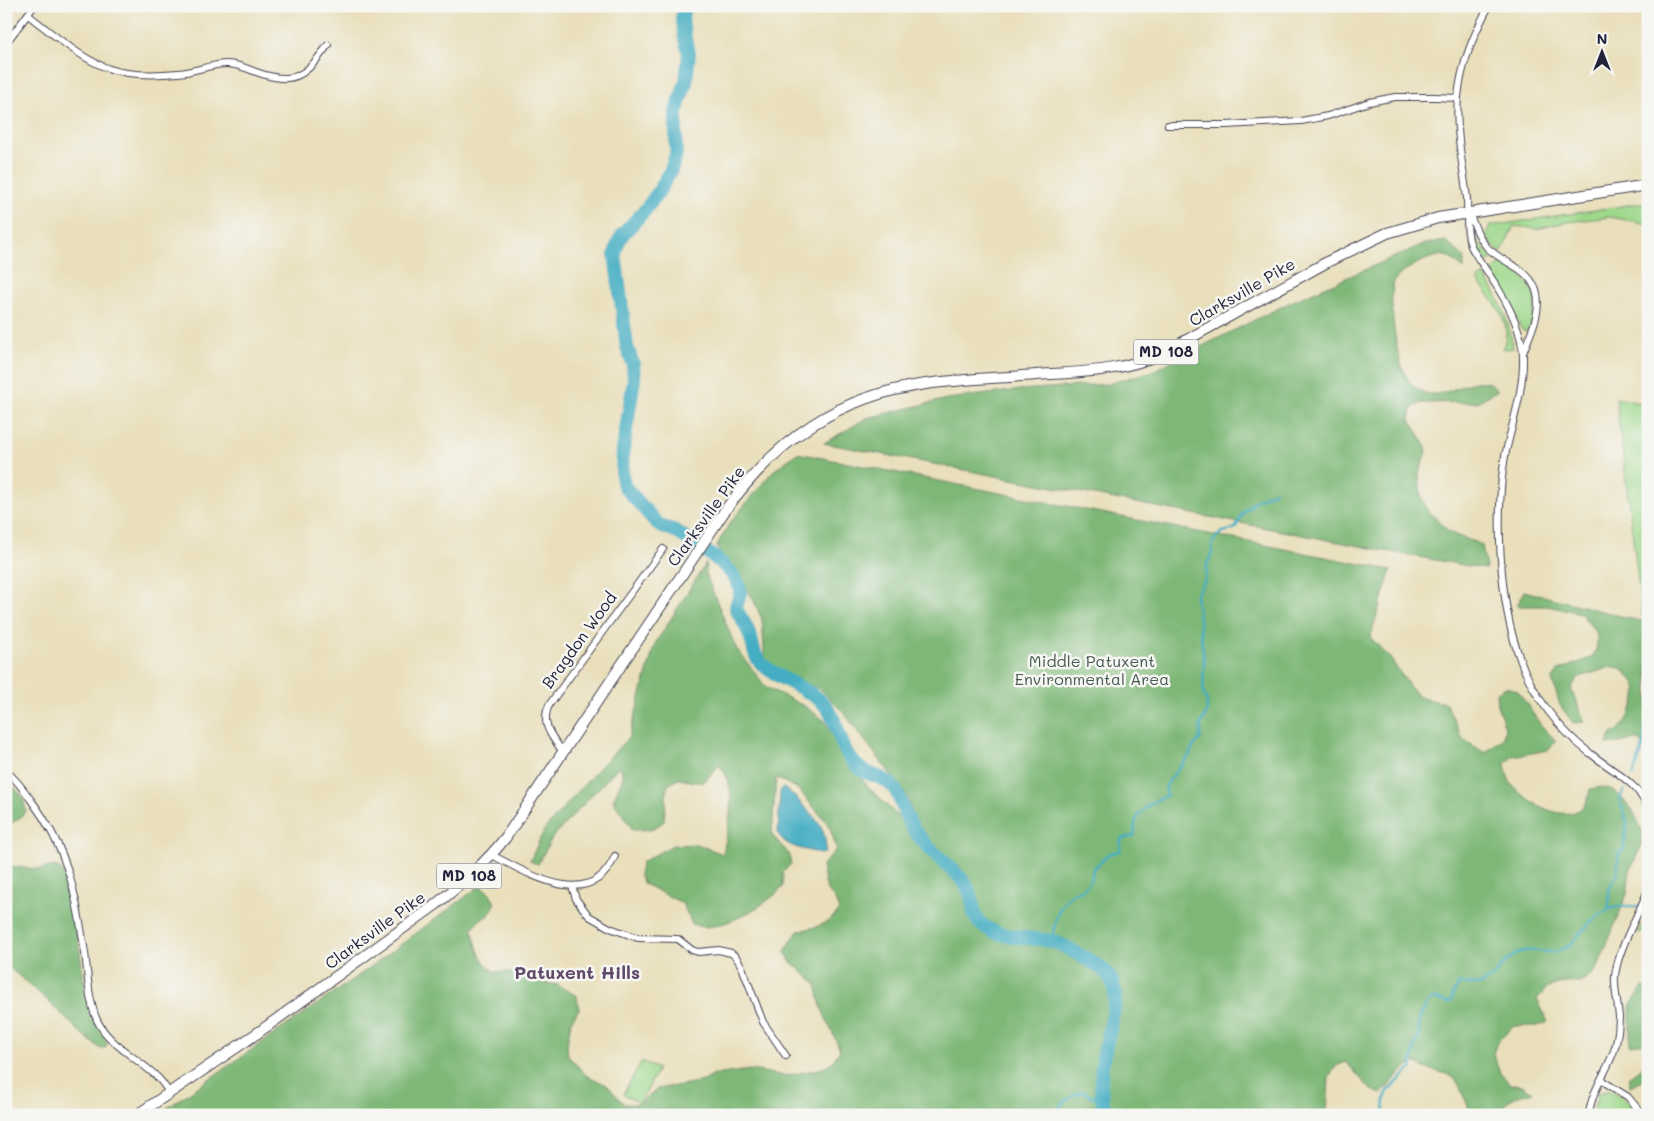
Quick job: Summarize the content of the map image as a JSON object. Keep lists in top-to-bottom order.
{
  "streets": {
    "main road": ["Clarksville Pike", "MD 108"],
    "street": ["Bragdon Wood"]
  },
  "crossings": [
    ["Clarksville Pike", "Bragdon Wood"]
  ],
  "districts": ["Patuxent Hills"],
  "parks": ["Middle Patuxent Environmental Area"],
  "north": "top"
}
